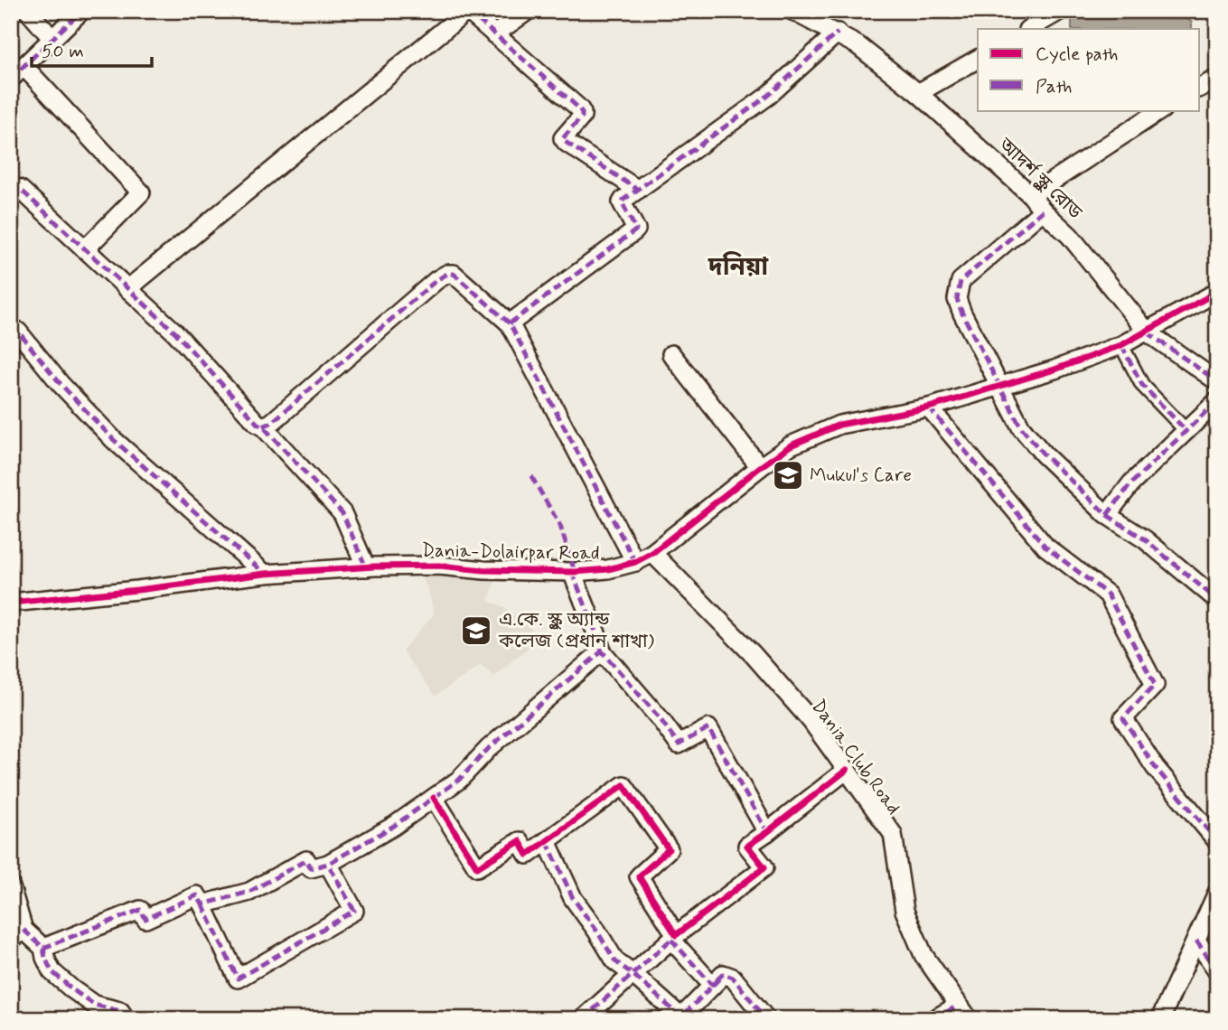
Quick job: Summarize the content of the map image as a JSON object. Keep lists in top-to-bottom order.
{
  "streets": {
    "street": ["আদর্শ স্কুল রোড", "Dania-Dolairpar Road", "Dania Club Road"]
  },
  "crossings": [
    ["আদর্শ স্কুল রোড", "Dania-Dolairpar Road"],
    ["Dania-Dolairpar Road", "Dania Club Road"]
  ],
  "districts": ["দনিয়া"],
  "places": {
    "school or university": ["Mukul's Care", "এ.কে. স্কুল অ্যান্ড কলেজ (প্রধান শাখা)"]
  },
  "legend": ["Cycle path", "Path"],
  "scale_bar": "50 m"
}
